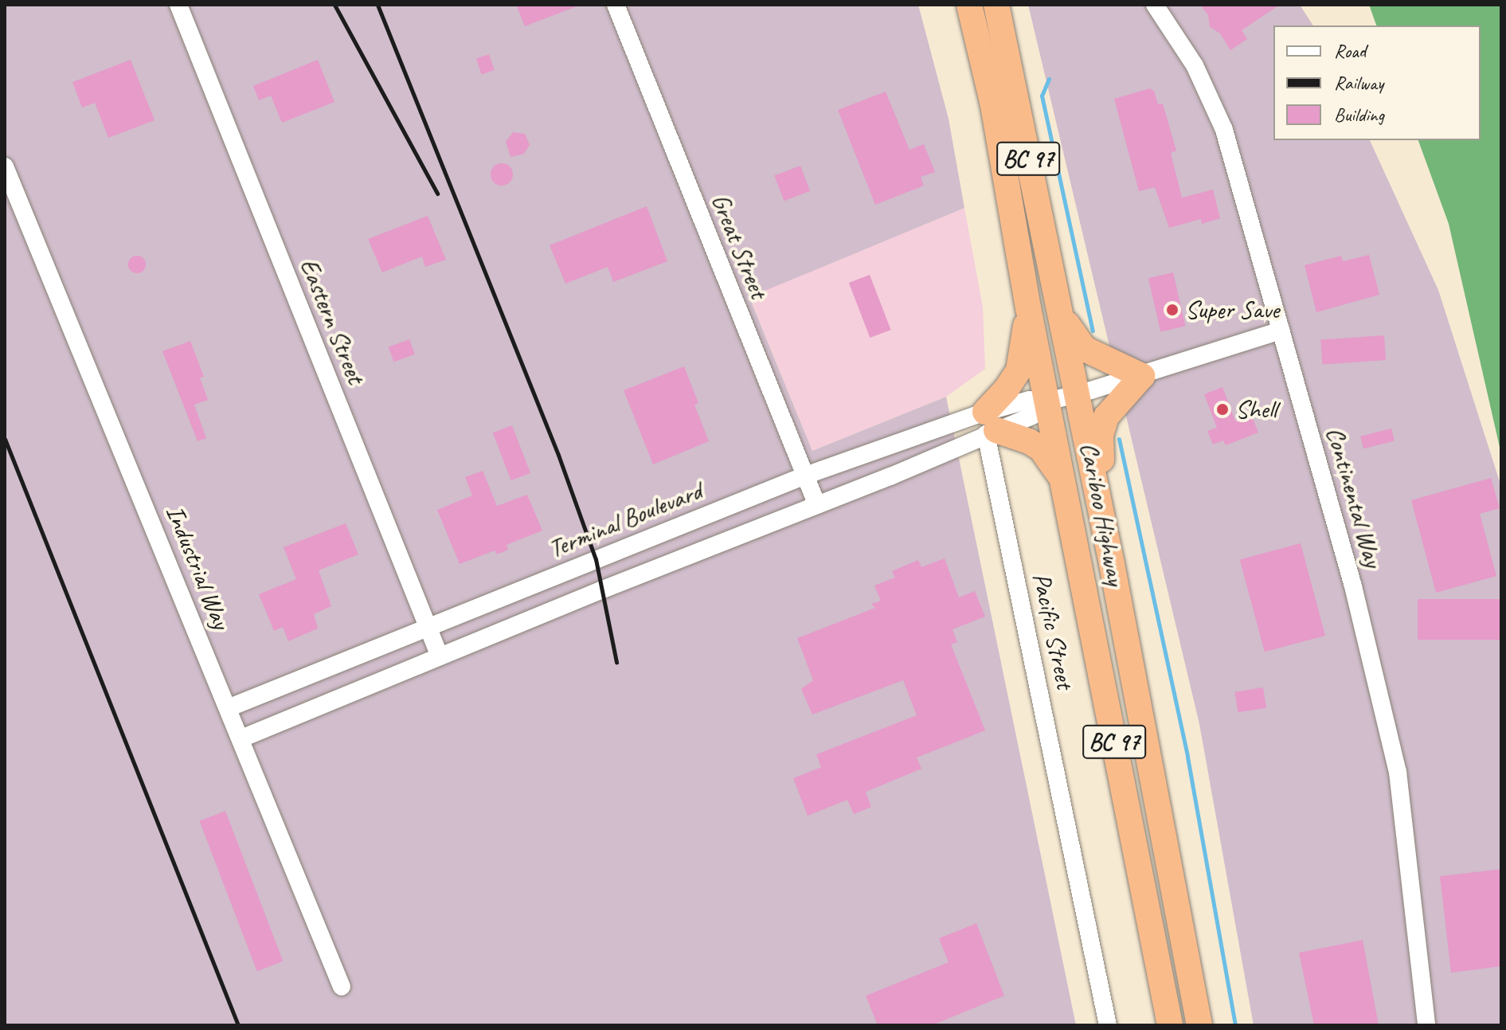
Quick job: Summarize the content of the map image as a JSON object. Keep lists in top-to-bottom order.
{
  "streets": {
    "highway": ["BC 97", "Cariboo Highway"],
    "street": [
      "Great Street",
      "Eastern Street",
      "Continental Way",
      "Terminal Boulevard",
      "Industrial Way",
      "Pacific Street"
    ]
  },
  "crossings": [
    ["Great Street", "Terminal Boulevard"],
    ["Eastern Street", "Terminal Boulevard"],
    ["Continental Way", "Terminal Boulevard"],
    ["Cariboo Highway", "Terminal Boulevard"],
    ["Terminal Boulevard", "Industrial Way"],
    ["Terminal Boulevard", "Pacific Street"]
  ],
  "places": ["Super Save", "Shell"],
  "legend": ["Road", "Railway", "Building"]
}
